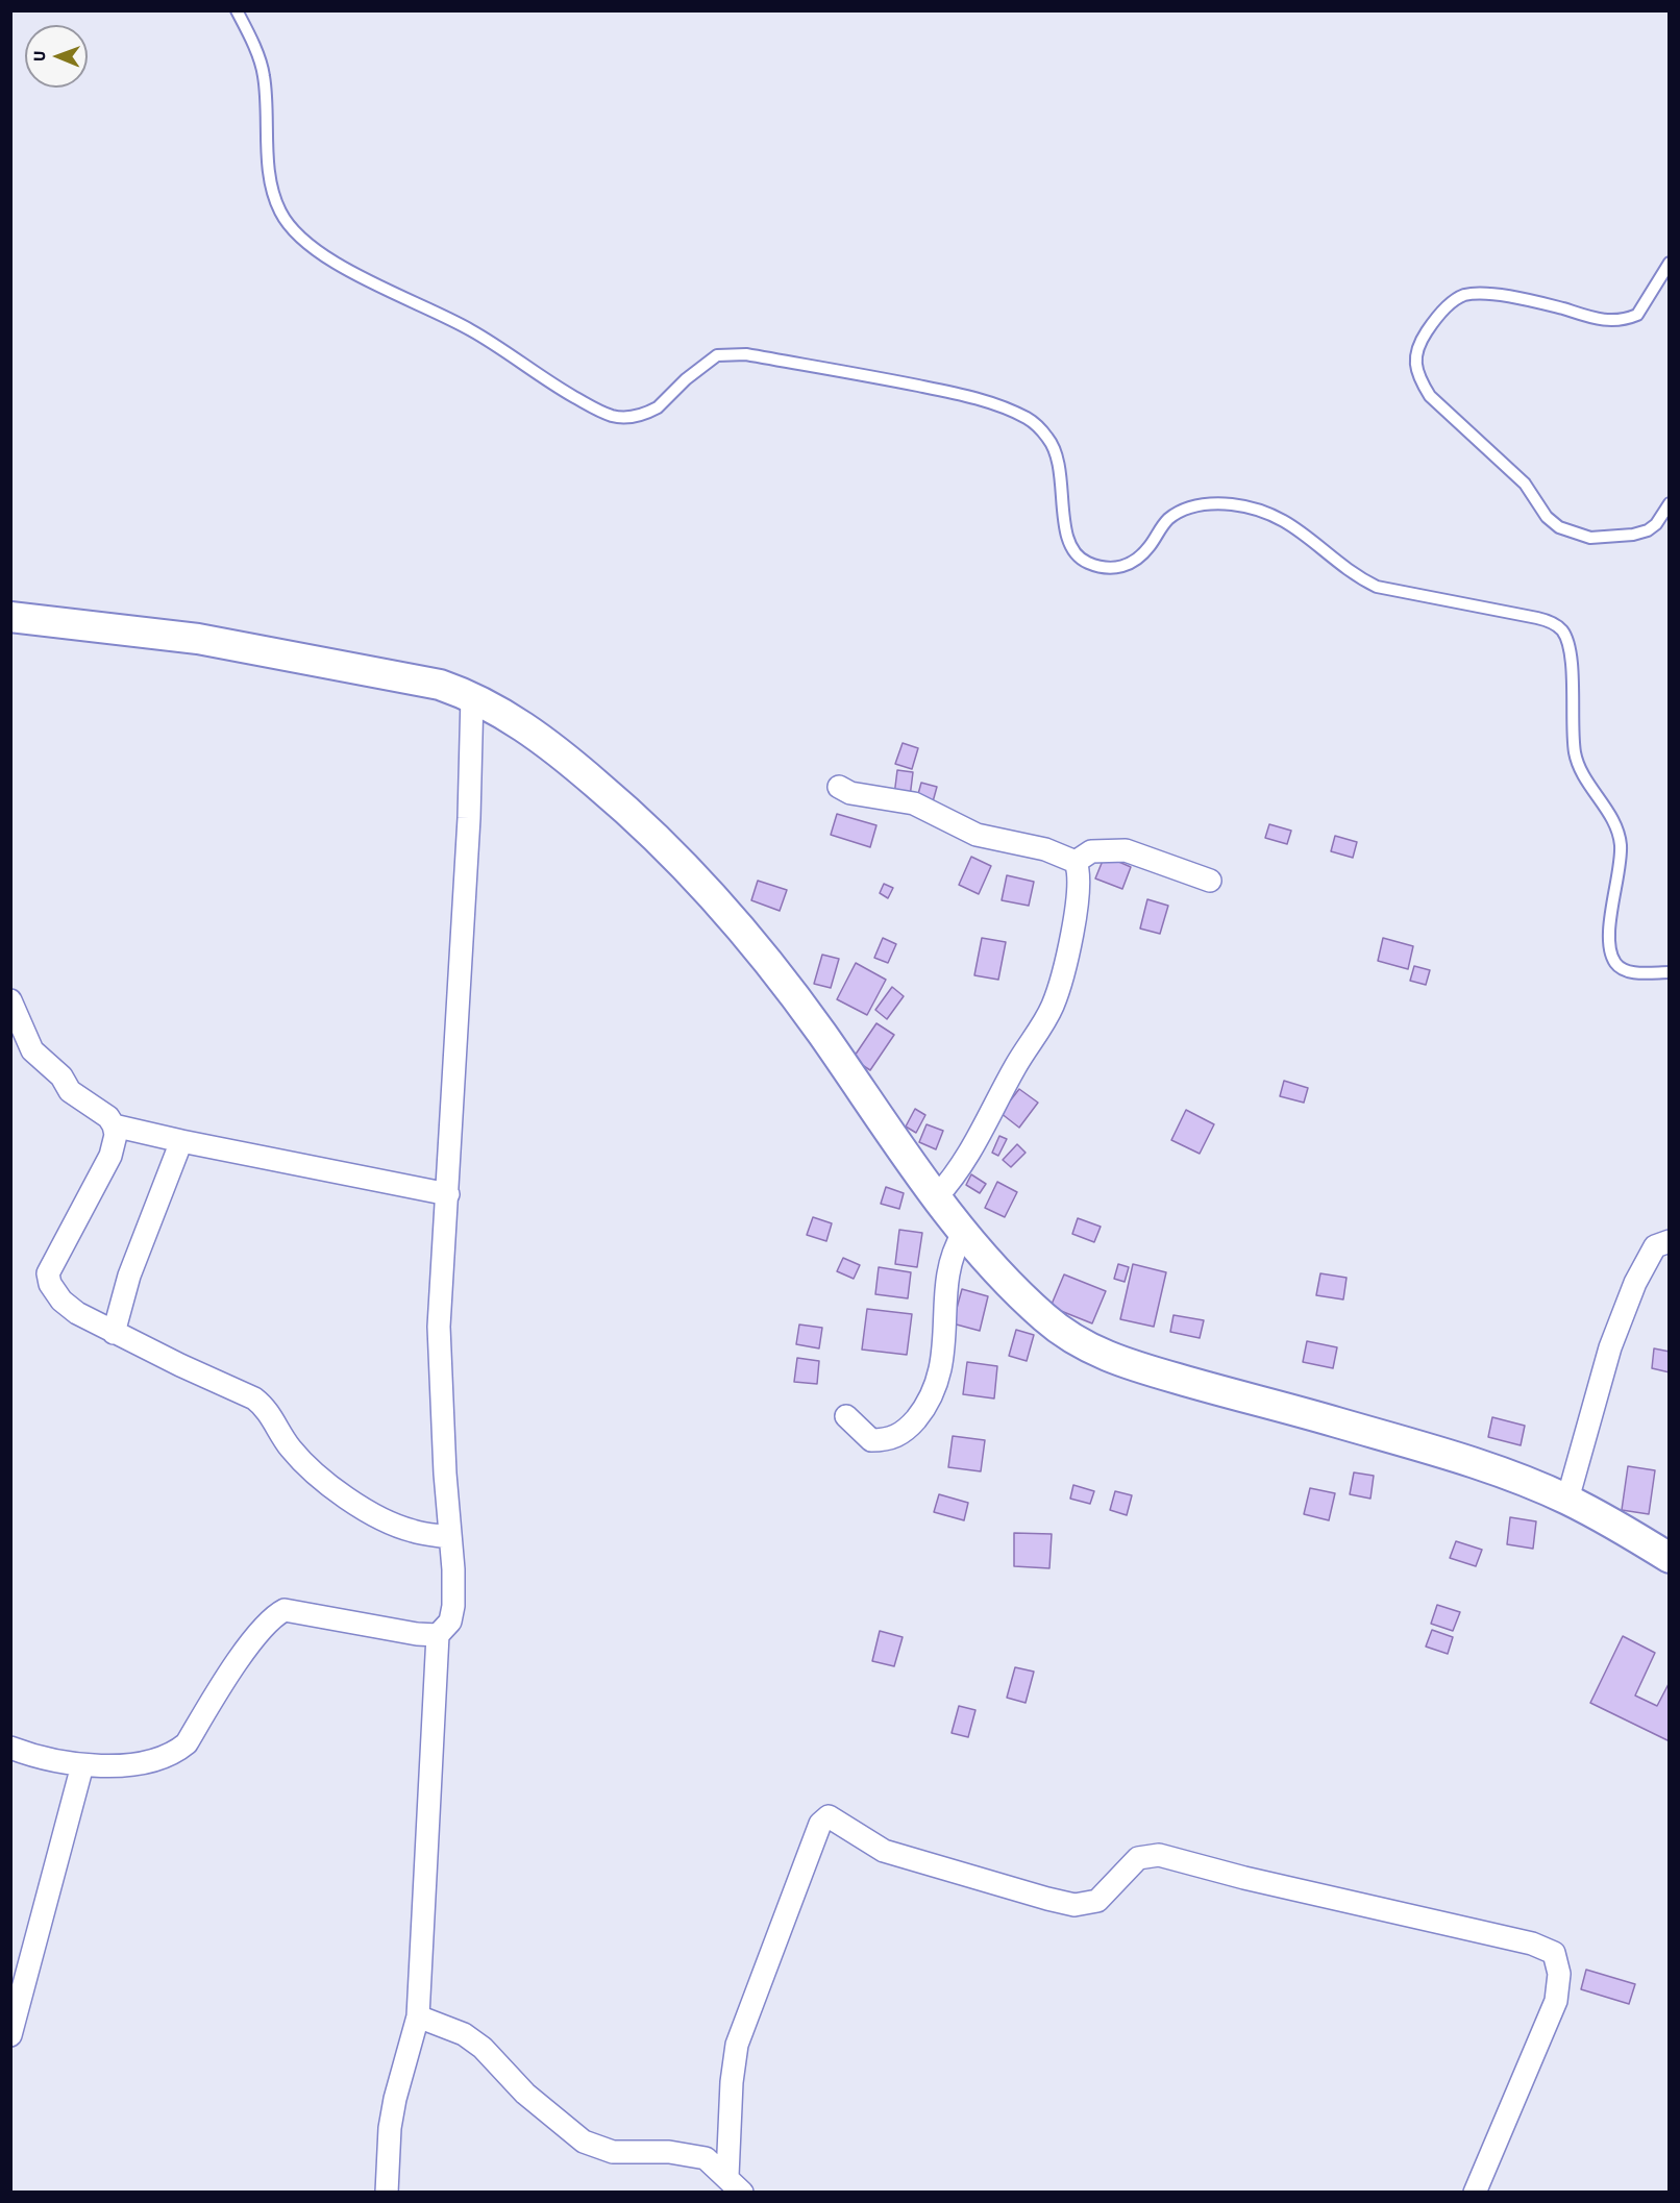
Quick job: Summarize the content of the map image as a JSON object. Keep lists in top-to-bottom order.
{
  "north": "left"
}
